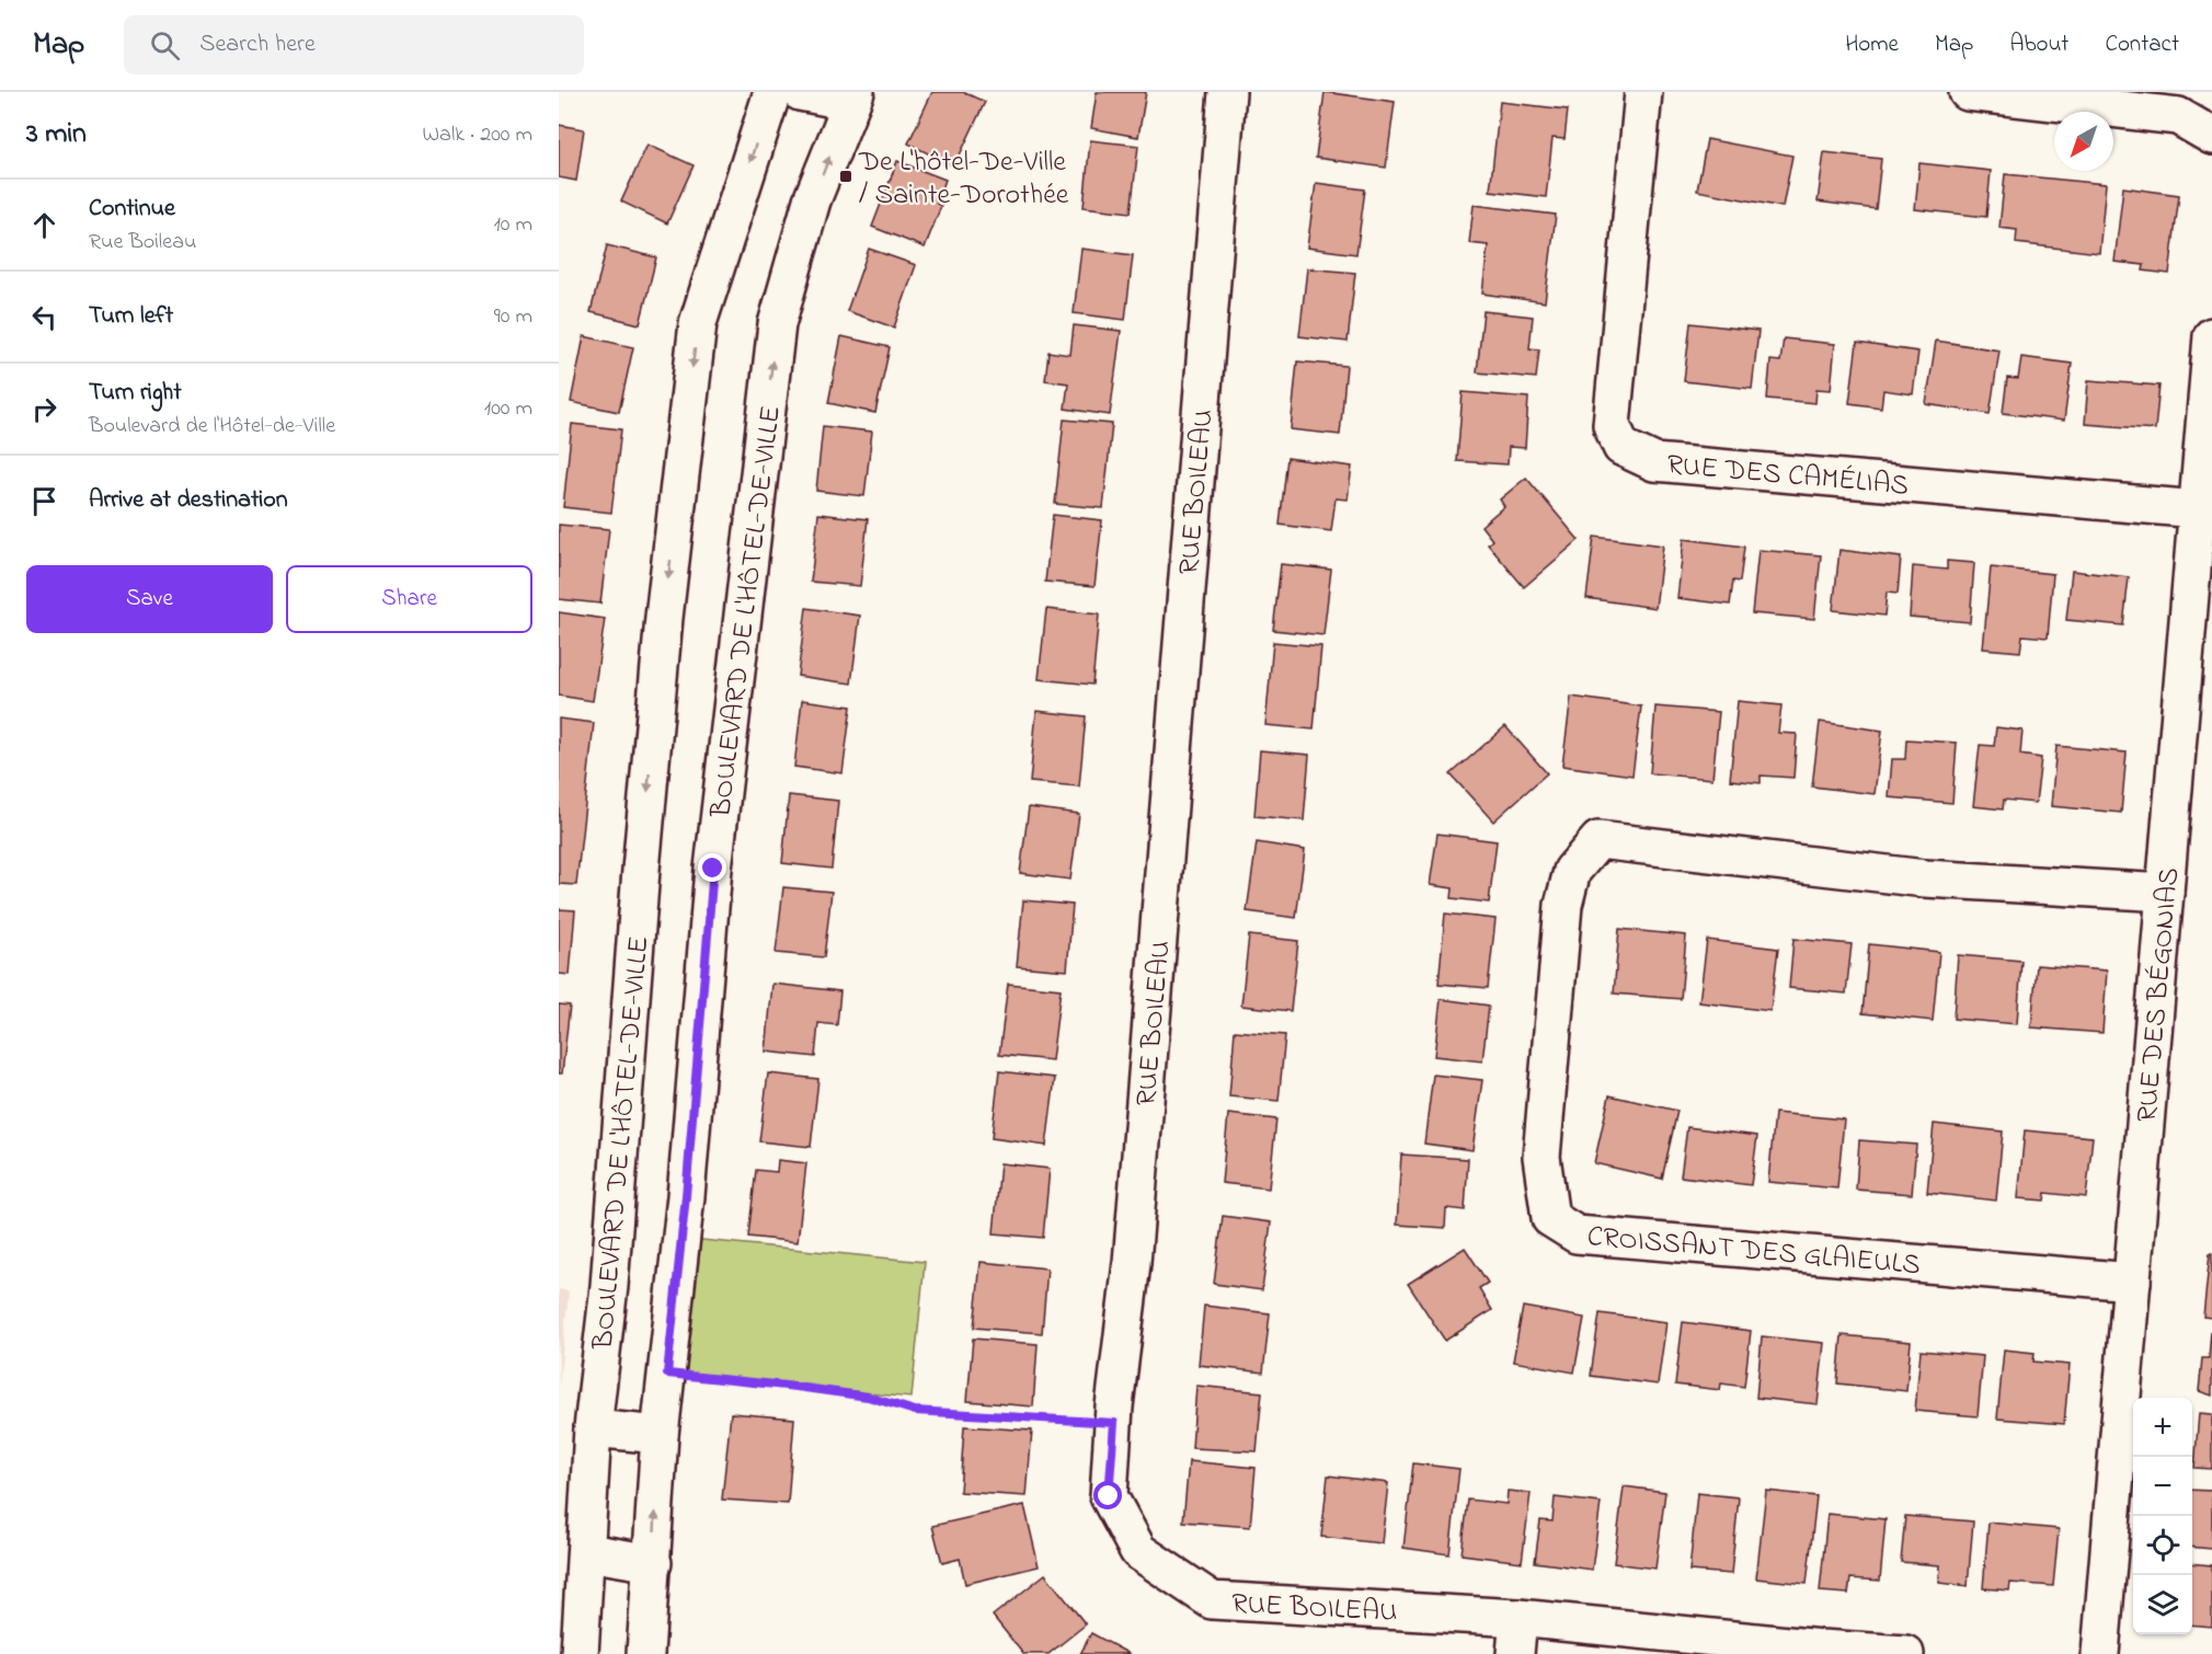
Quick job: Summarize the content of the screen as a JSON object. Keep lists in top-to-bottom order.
{
  "streets": {
    "street": [
      "RUE DES CAMÉLIAS",
      "RUE BOILEAU",
      "BOULEVARD DE L'HÔTEL-DE-VILLE",
      "RUE DES BÉGONIAS",
      "CROISSANT DES GLAIEULS"
    ]
  },
  "crossings": [
    ["RUE DES CAMÉLIAS", "RUE DES BÉGONIAS"],
    ["RUE DES BÉGONIAS", "CROISSANT DES GLAIEULS"]
  ],
  "places": {
    "transit": ["De L'hôtel-De-Ville / Sainte-Dorothée"]
  },
  "north": "bottom left",
  "page": {
    "header": "Map",
    "search": "Search here",
    "nav": [
      "Home",
      "Map",
      "About",
      "Contact"
    ],
    "heading": ["3 min", "Walk · 200 m"],
    "list": [
      ["Continue", "Rue Boileau", "10 m"],
      ["Turn left", "90 m"],
      ["Turn right", "Boulevard de l'Hôtel-de-Ville", "100 m"],
      "Arrive at destination"
    ],
    "buttons": ["Save", "Share"],
    "map_buttons": ["+", "−"]
  }
}
